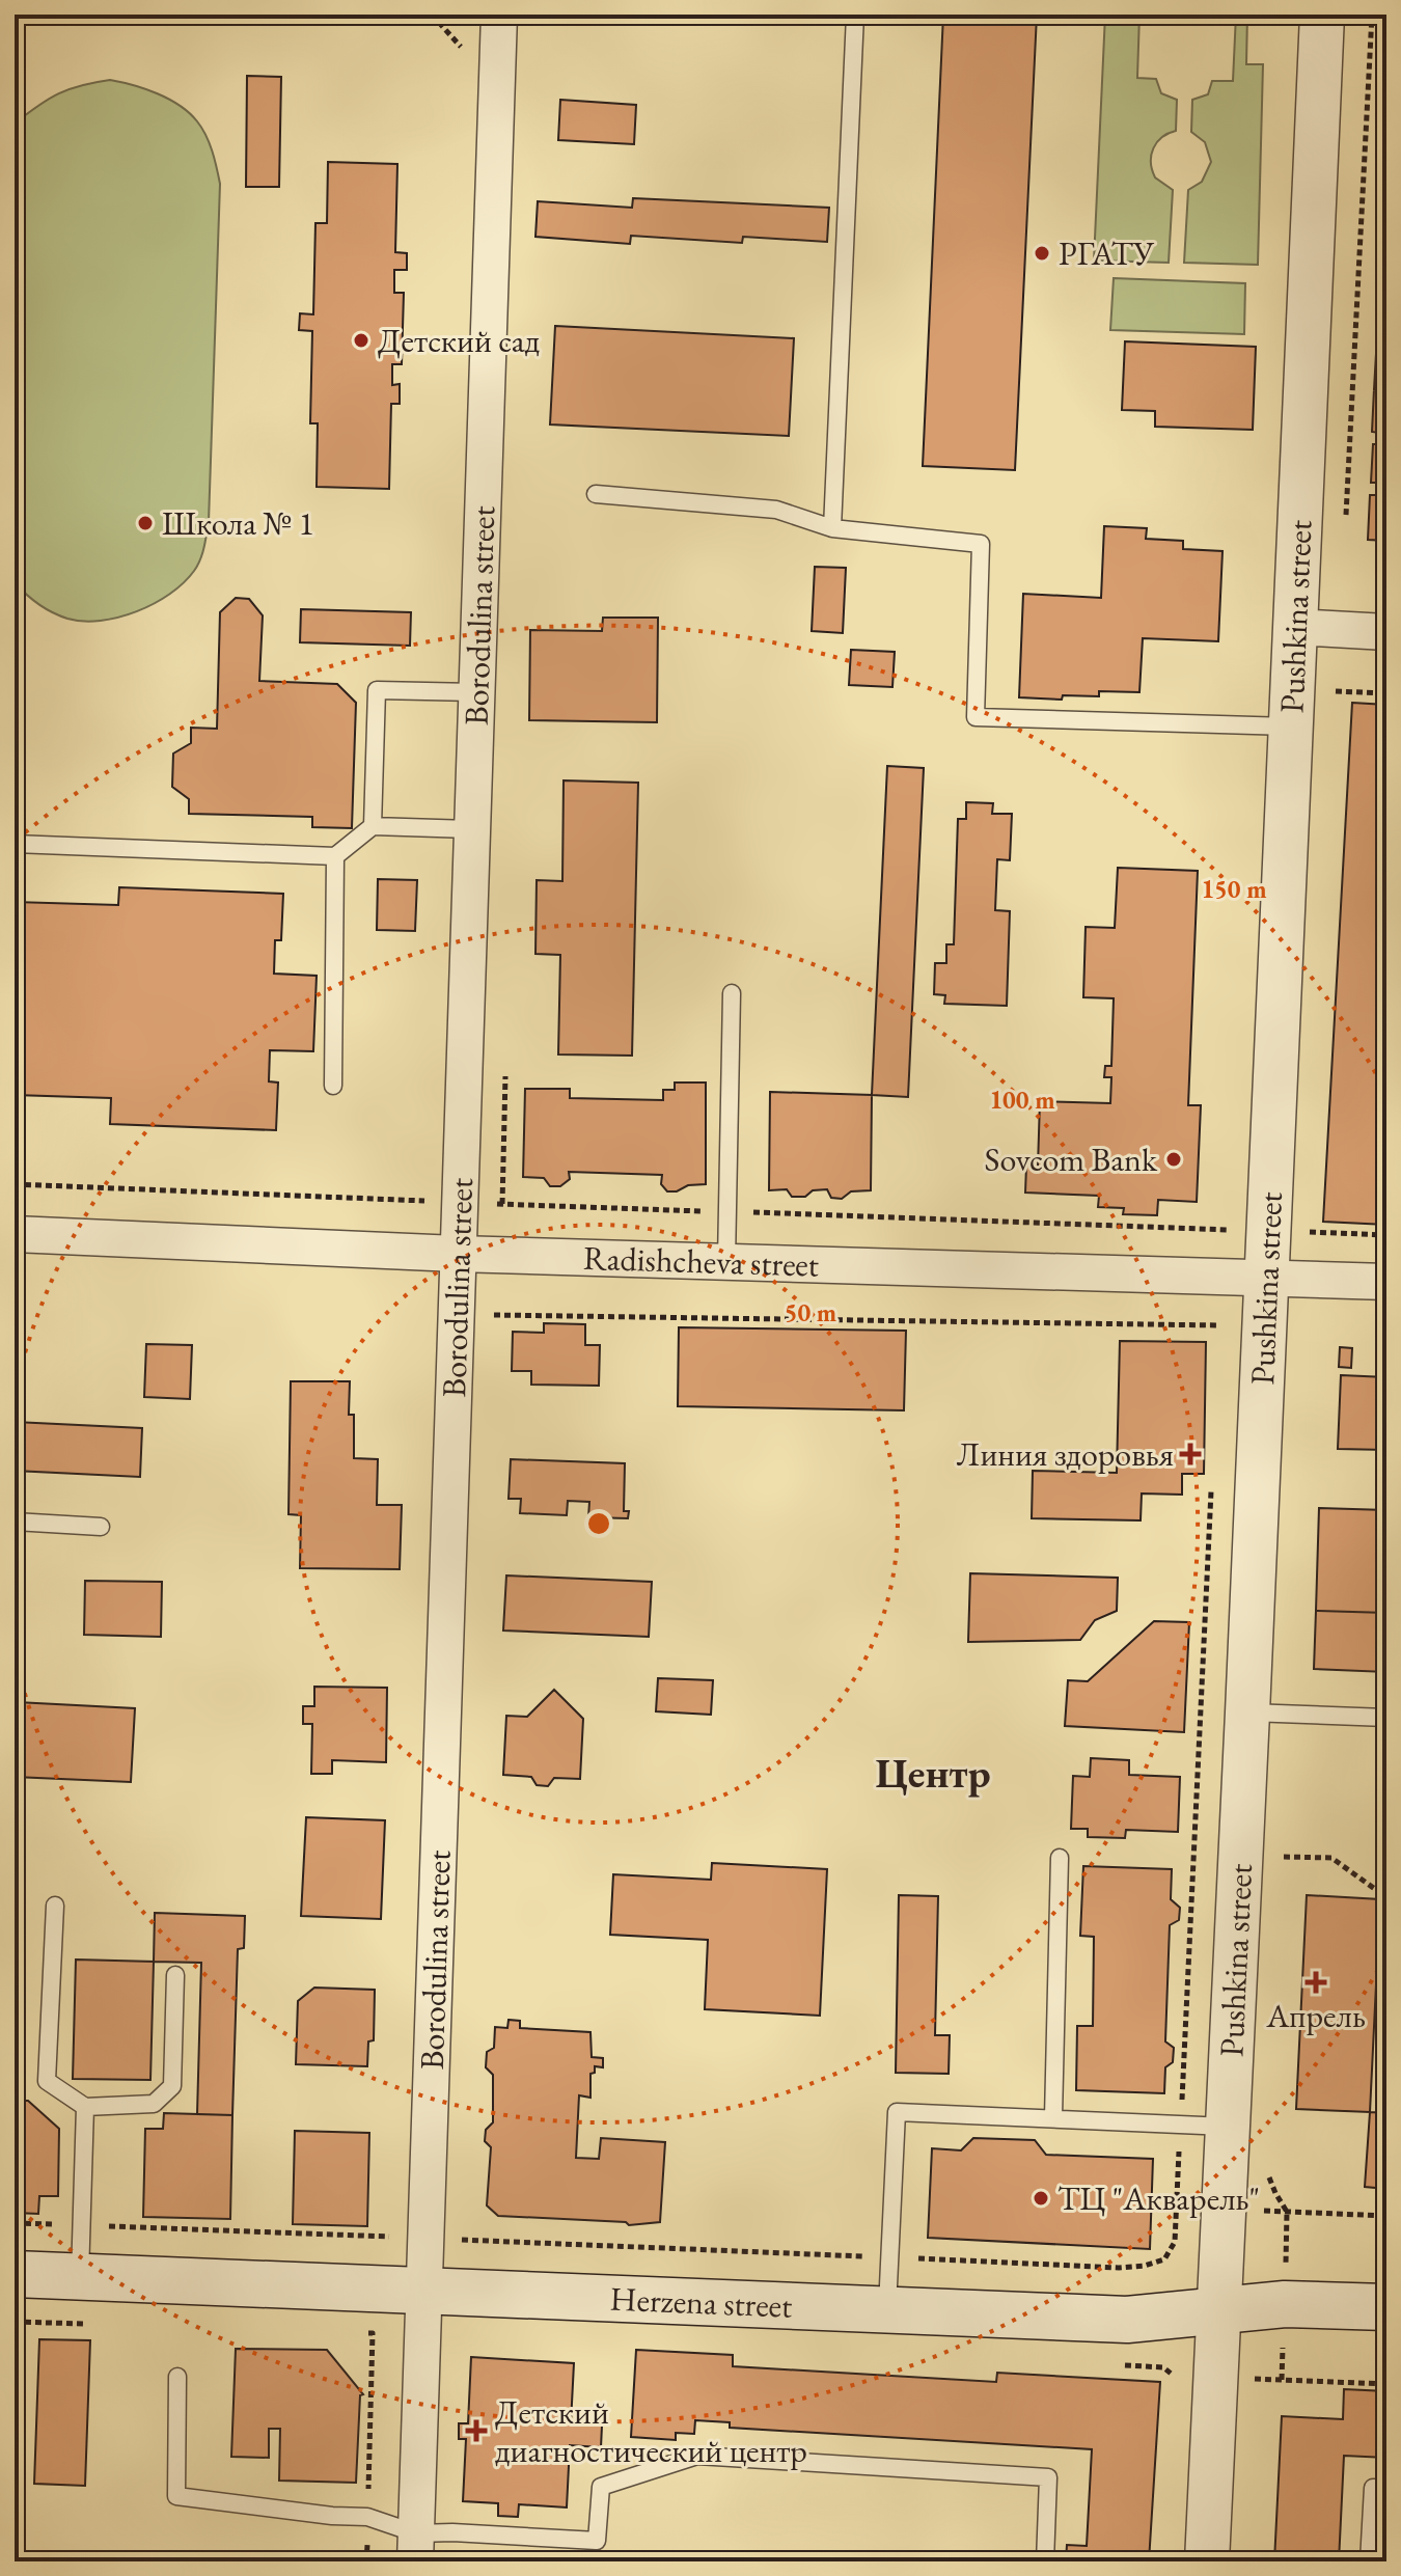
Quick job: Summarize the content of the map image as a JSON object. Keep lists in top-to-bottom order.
{
  "streets": {
    "main road": ["Herzena street"],
    "street": ["Borodulina street", "Pushkina street", "Radishcheva street"]
  },
  "crossings": [
    ["Borodulina street", "Radishcheva street"],
    ["Borodulina street", "Herzena street"],
    ["Pushkina street", "Radishcheva street"],
    ["Pushkina street", "Herzena street"]
  ],
  "districts": ["Центр"],
  "places": {
    "other": [
      "РГАТУ",
      "Детский сад",
      "Школа № 1",
      "Sovcom Bank",
      "ТЦ \"Акварель\""
    ],
    "health": ["Линия здоровья", "Апрель", "Детский диагностический центр"]
  },
  "rings": ["150 m", "100 m", "50 m"]
}
